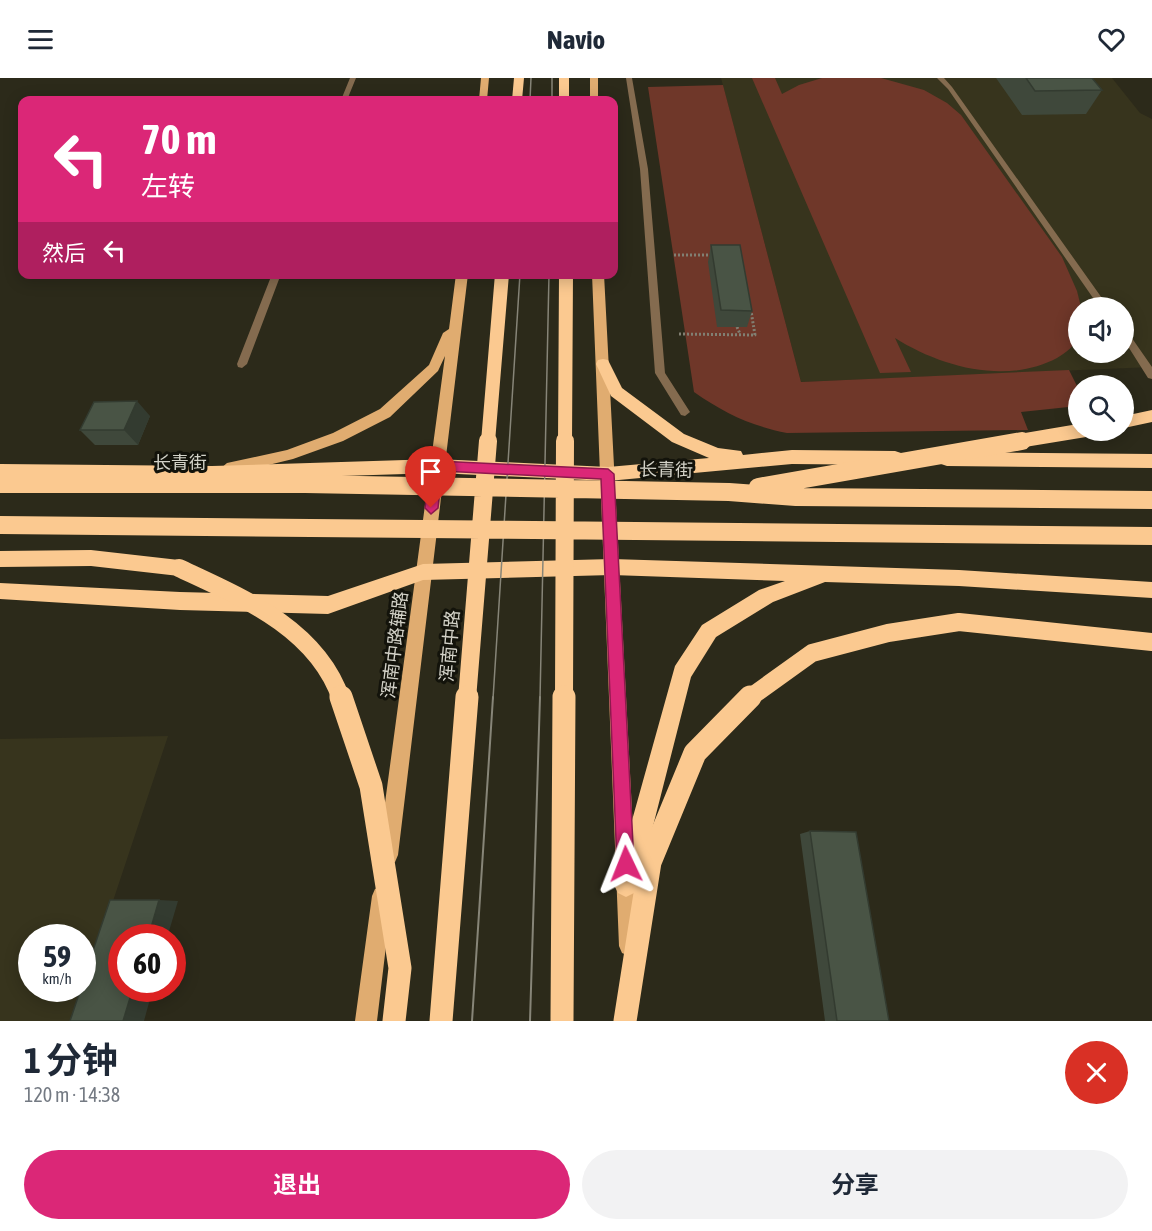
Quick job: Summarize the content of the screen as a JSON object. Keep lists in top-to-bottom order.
{
  "streets": {
    "highway": ["长青街", "浑南中路"],
    "main road": ["浑南中路辅路"]
  },
  "page": {
    "header": "Navio",
    "turn": ["70 m", "左转"],
    "then": "然后",
    "speed": "59 km/h",
    "limit": "60",
    "heading": ["1 分钟", "120 m · 14:38"],
    "buttons": ["退出", "分享"]
  }
}
